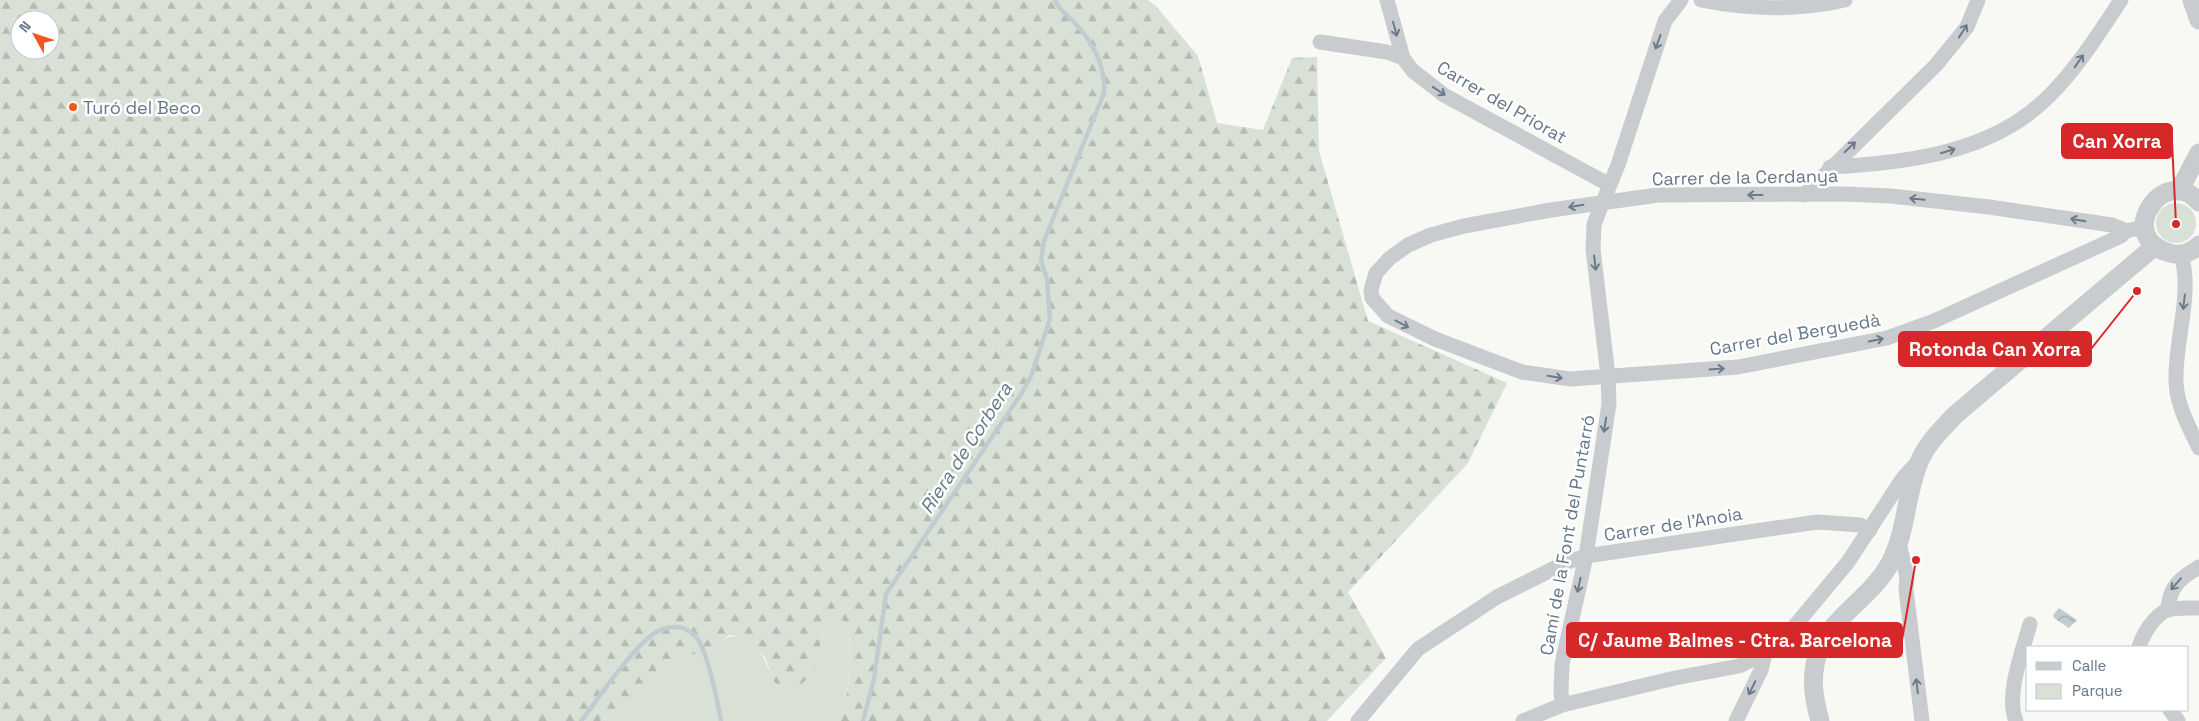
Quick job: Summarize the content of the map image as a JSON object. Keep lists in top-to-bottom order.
{
  "streets": {
    "street": [
      "Carrer del Priorat",
      "Carrer de la Cerdanya",
      "Carrer del Berguedà",
      "Carrer de l'Anoia",
      "Camí de la Font del Puntarró"
    ]
  },
  "crossings": [
    ["Carrer del Priorat", "Camí de la Font del Puntarró"],
    ["Carrer de la Cerdanya", "Carrer del Berguedà"],
    ["Carrer de la Cerdanya", "Camí de la Font del Puntarró"],
    ["Carrer del Berguedà", "Camí de la Font del Puntarró"],
    ["Carrer de l'Anoia", "Camí de la Font del Puntarró"]
  ],
  "one_way": [
    "Carrer del Priorat",
    "Carrer de la Cerdanya",
    "Carrer del Berguedà",
    "Camí de la Font del Puntarró"
  ],
  "water": ["Riera de Corbera"],
  "places": [
    "Turó del Beco",
    "Can Xorra",
    "Rotonda Can Xorra",
    "C/ Jaume Balmes - Ctra. Barcelona"
  ],
  "legend": ["Calle", "Parque"],
  "north": "top left"
}
